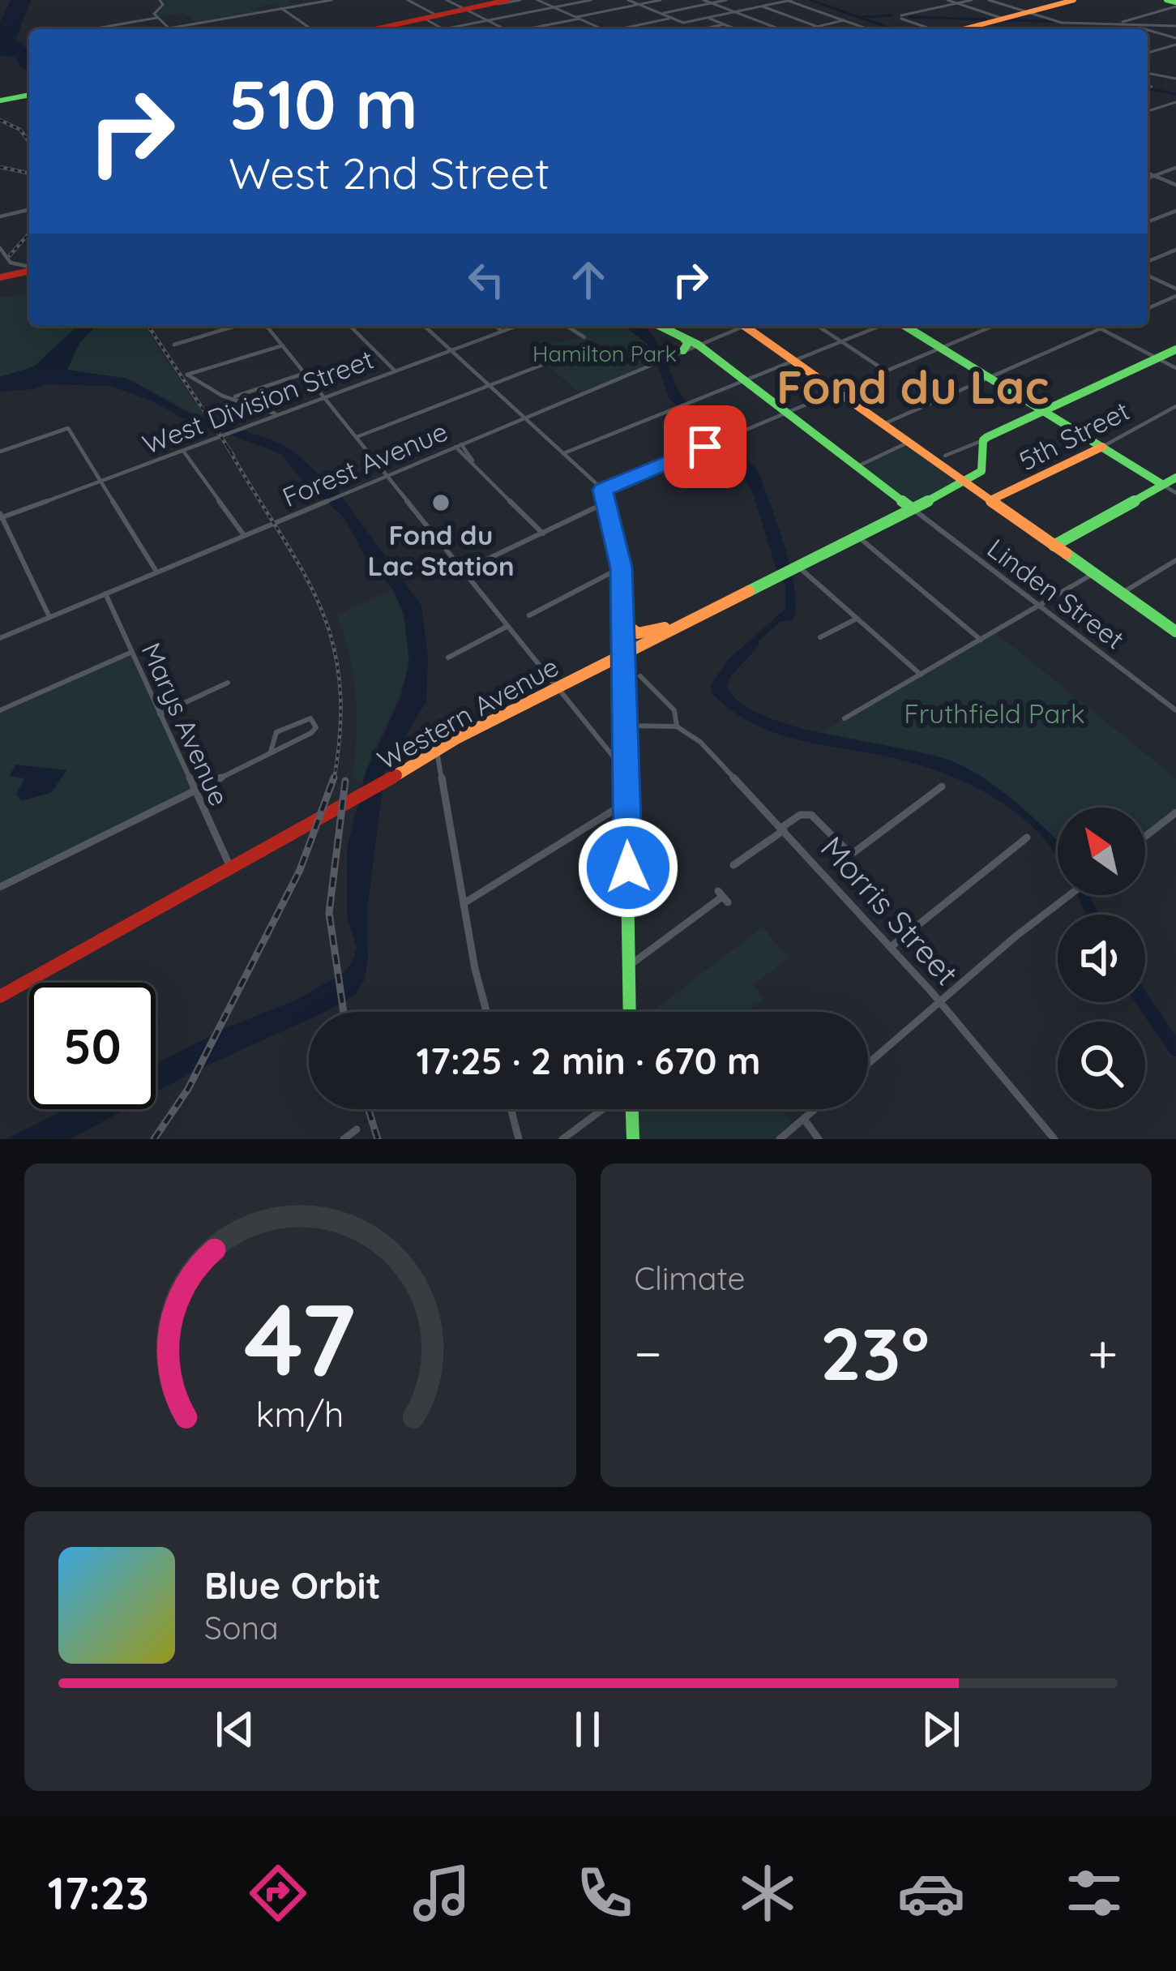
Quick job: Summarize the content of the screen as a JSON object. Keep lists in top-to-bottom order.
{
  "streets": {
    "main road": ["5th Street", "Western Avenue"],
    "street": [
      "West Division Street",
      "Forest Avenue",
      "Linden Street",
      "Marys Avenue",
      "Morris Street"
    ]
  },
  "crossings": [
    ["Forest Avenue", "Marys Avenue"],
    ["Linden Street", "Western Avenue"],
    ["Western Avenue", "Marys Avenue"]
  ],
  "districts": ["Fond du Lac"],
  "parks": ["Hamilton Park", "Fruthfield Park"],
  "places": ["Fond du Lac Station"],
  "north": "top left",
  "page": {
    "turn": ["510 m", "West 2nd Street"],
    "limit": "50",
    "trip": "17:25 · 2 min · 670 m",
    "tile": "Climate",
    "heat": ["−", "23°", "+"],
    "song": ["Blue Orbit", "Sona"],
    "tabs": "17:23",
    "gauge": ["47", "km/h"]
  }
}
